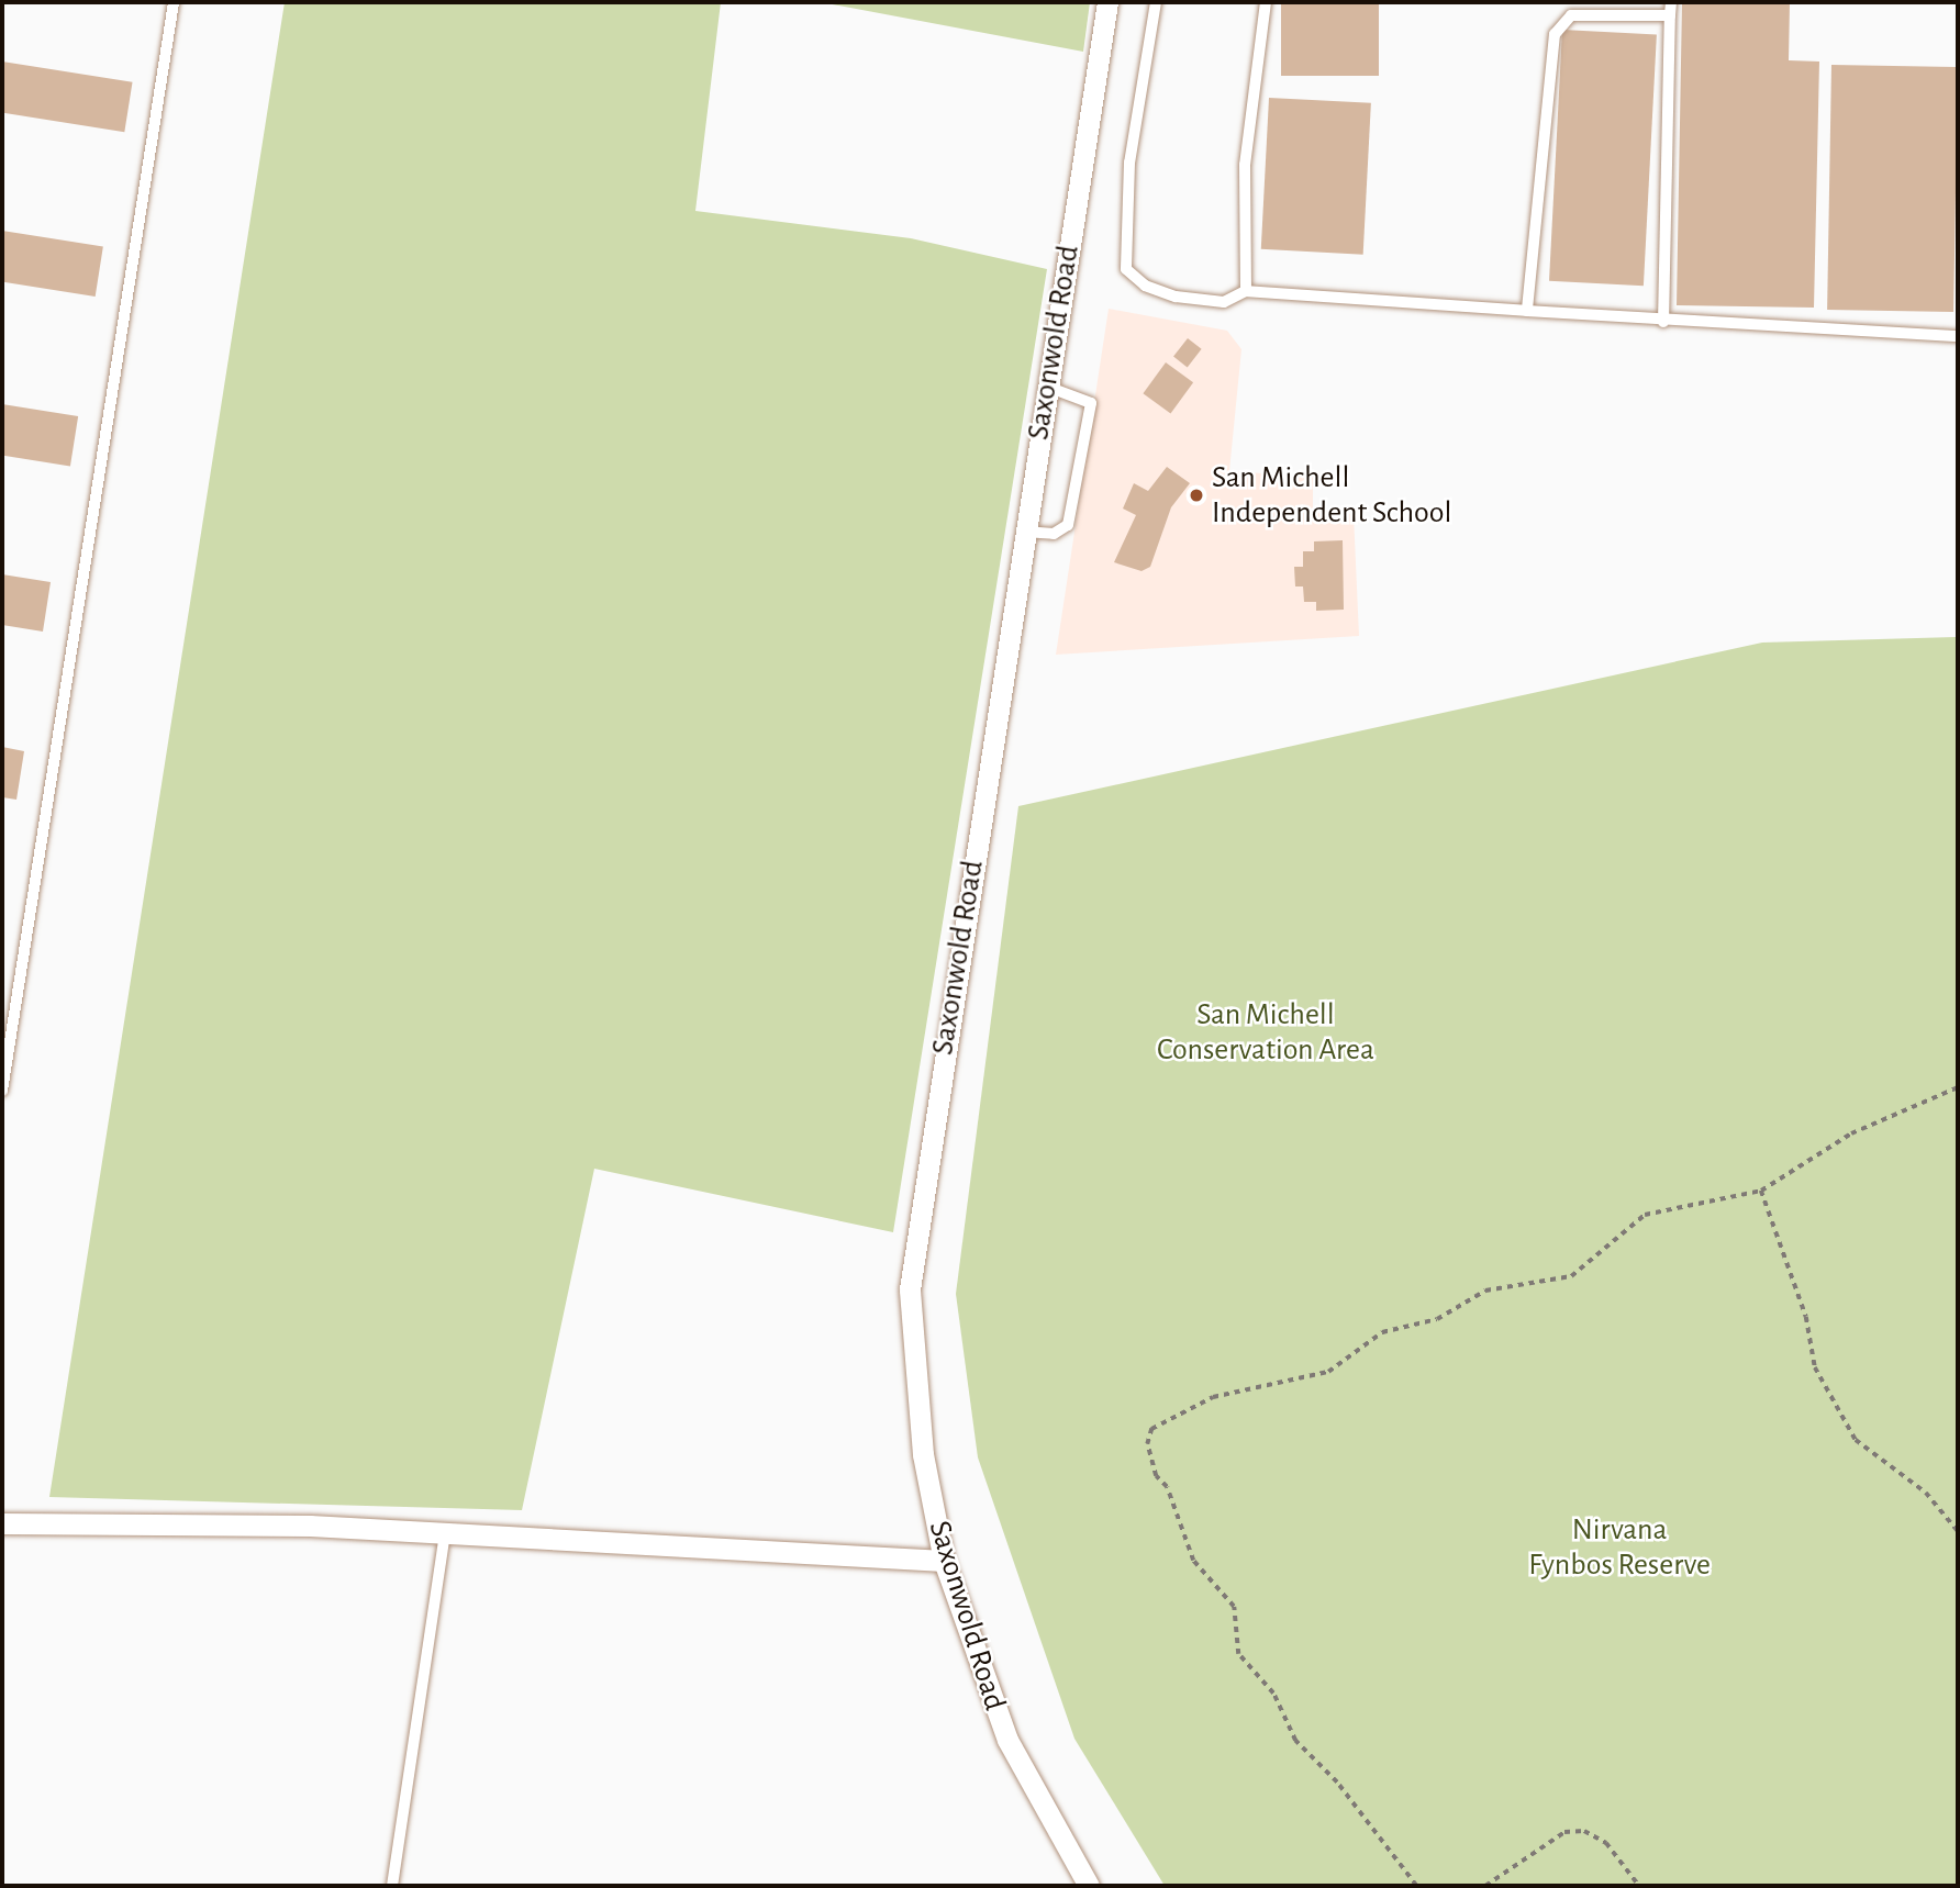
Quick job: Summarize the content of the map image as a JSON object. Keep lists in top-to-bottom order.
{
  "streets": {
    "street": ["Saxonwold Road"]
  },
  "parks": ["San Michell Conservation Area", "Nirvana Fynbos Reserve"],
  "places": ["San Michell Independent School"]
}
